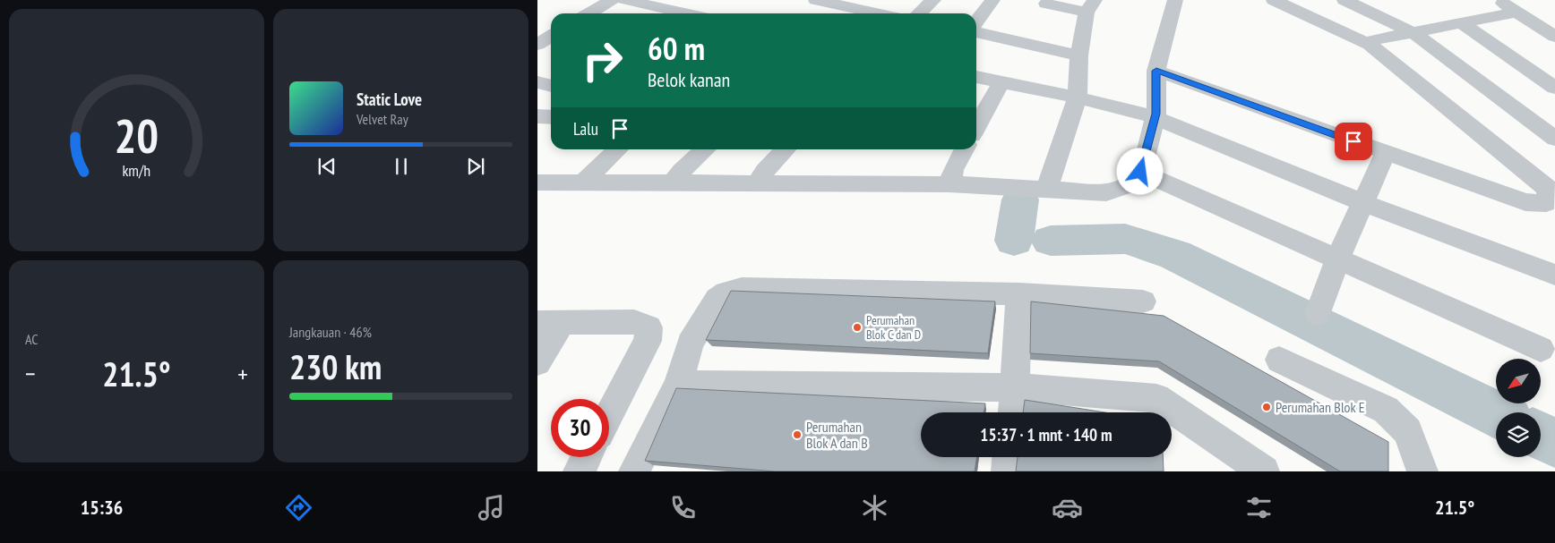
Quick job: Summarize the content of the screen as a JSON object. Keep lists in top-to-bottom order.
{
  "places": ["Perumahan Blok C dan D", "Perumahan Blok E", "Perumahan Blok A dan B"],
  "north": "bottom left",
  "page": {
    "turn": ["60 m", "Belok kanan"],
    "song": ["Static Love", "Velvet Ray"],
    "then": "Lalu",
    "tile": [
      "AC",
      ["Jangkauan · 46%", "230 km"]
    ],
    "heat": ["−", "21.5°", "+"],
    "limit": "30",
    "trip": "15:37 · 1 mnt · 140 m",
    "tabs": ["15:36", "21.5°"],
    "gauge": ["20", "km/h"]
  }
}
